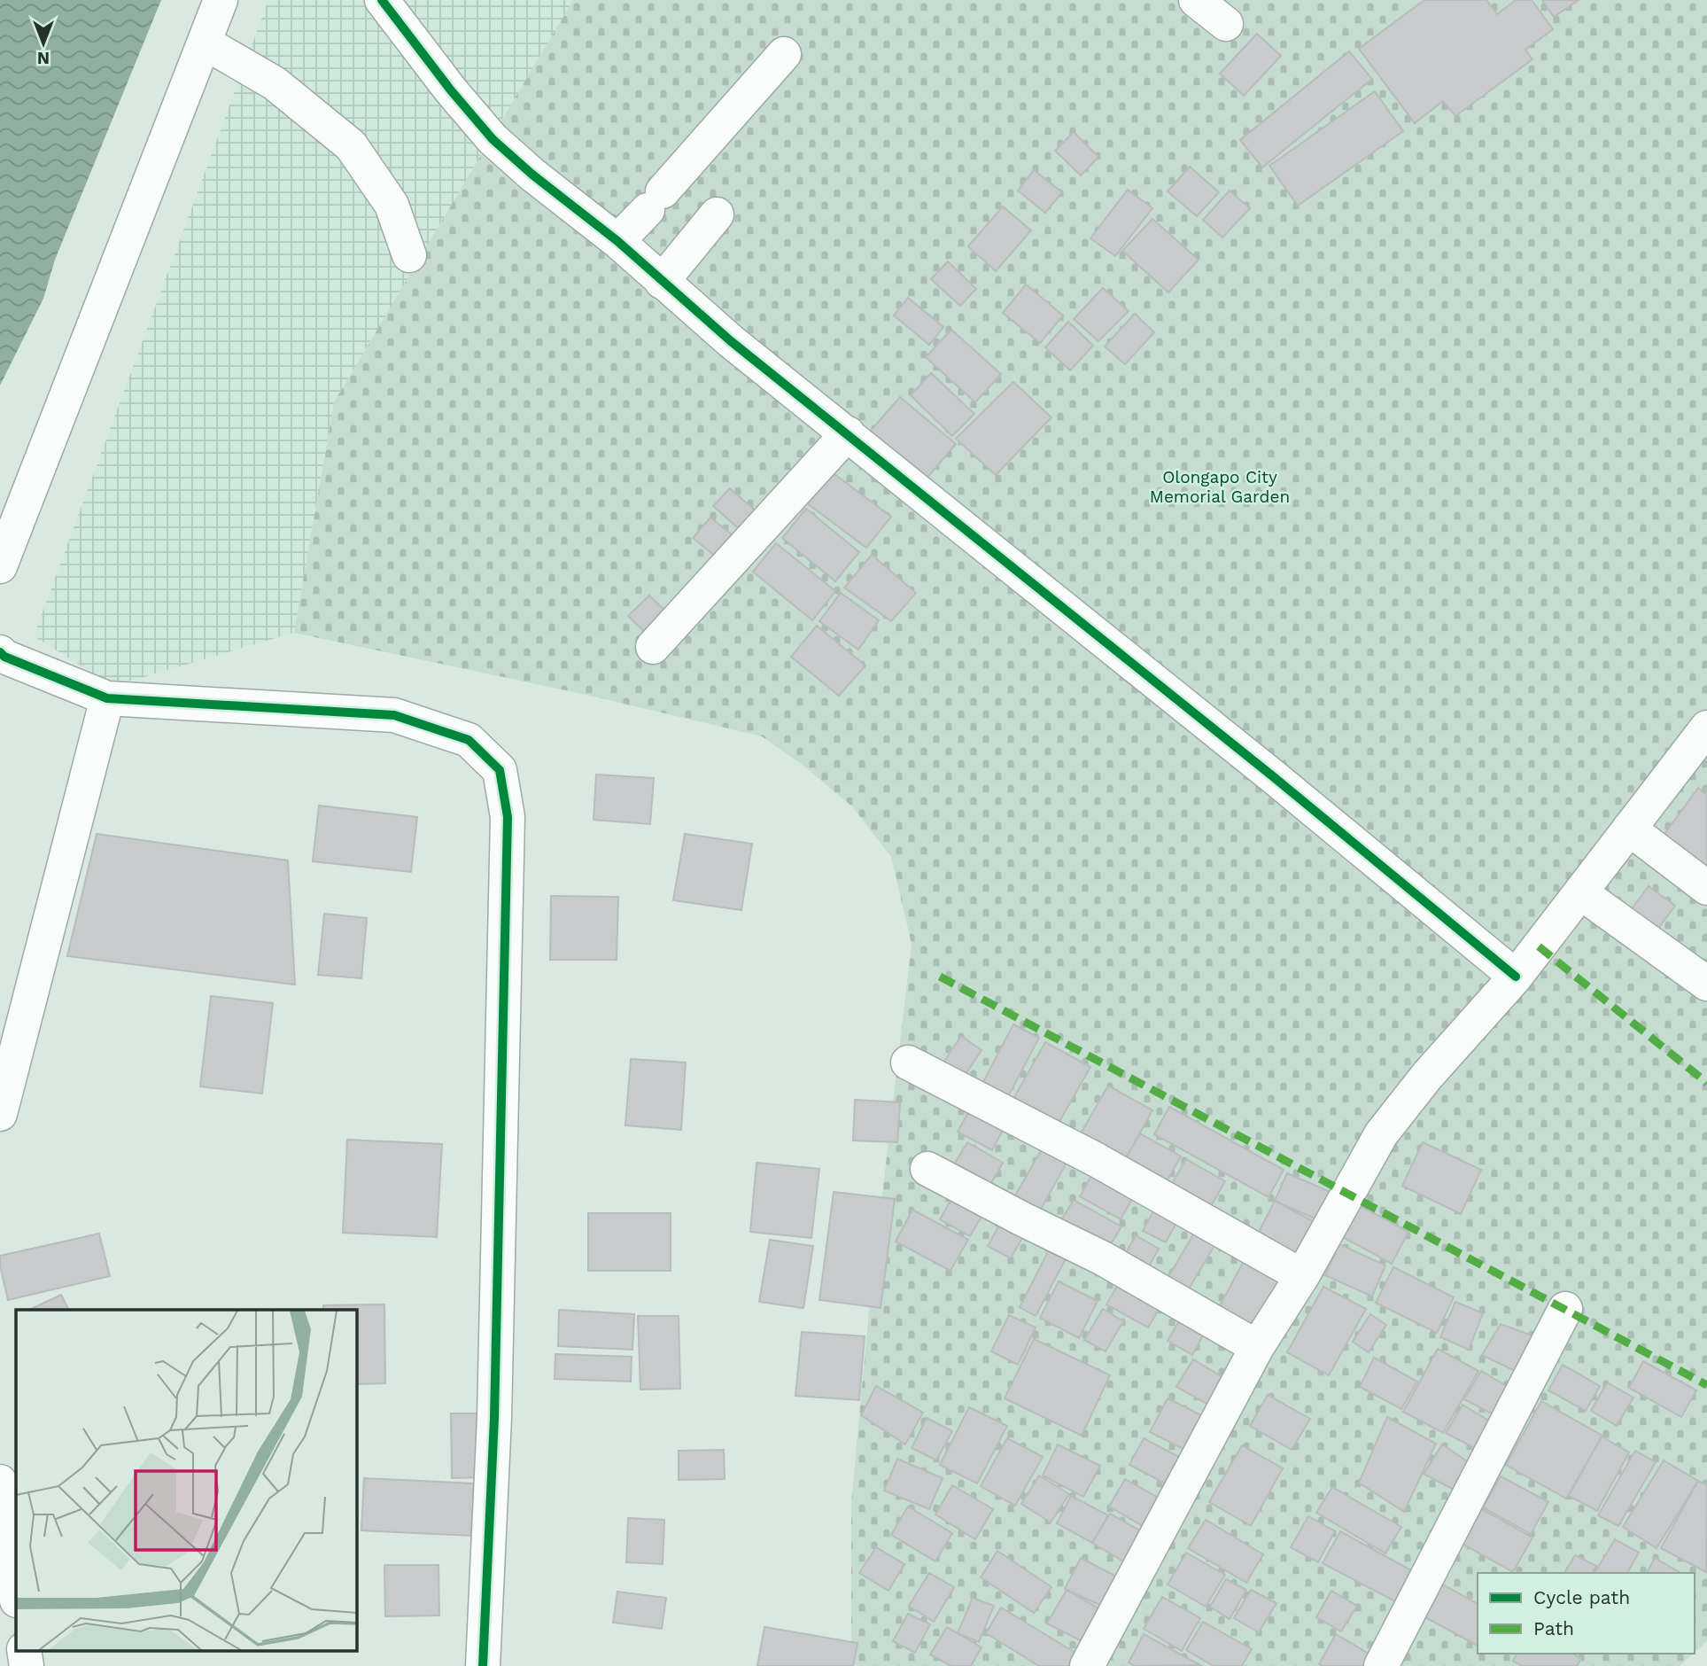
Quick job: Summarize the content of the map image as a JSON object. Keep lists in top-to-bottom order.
{
  "parks": ["Olongapo City Memorial Garden"],
  "legend": ["Cycle path", "Path"],
  "north": "bottom"
}
